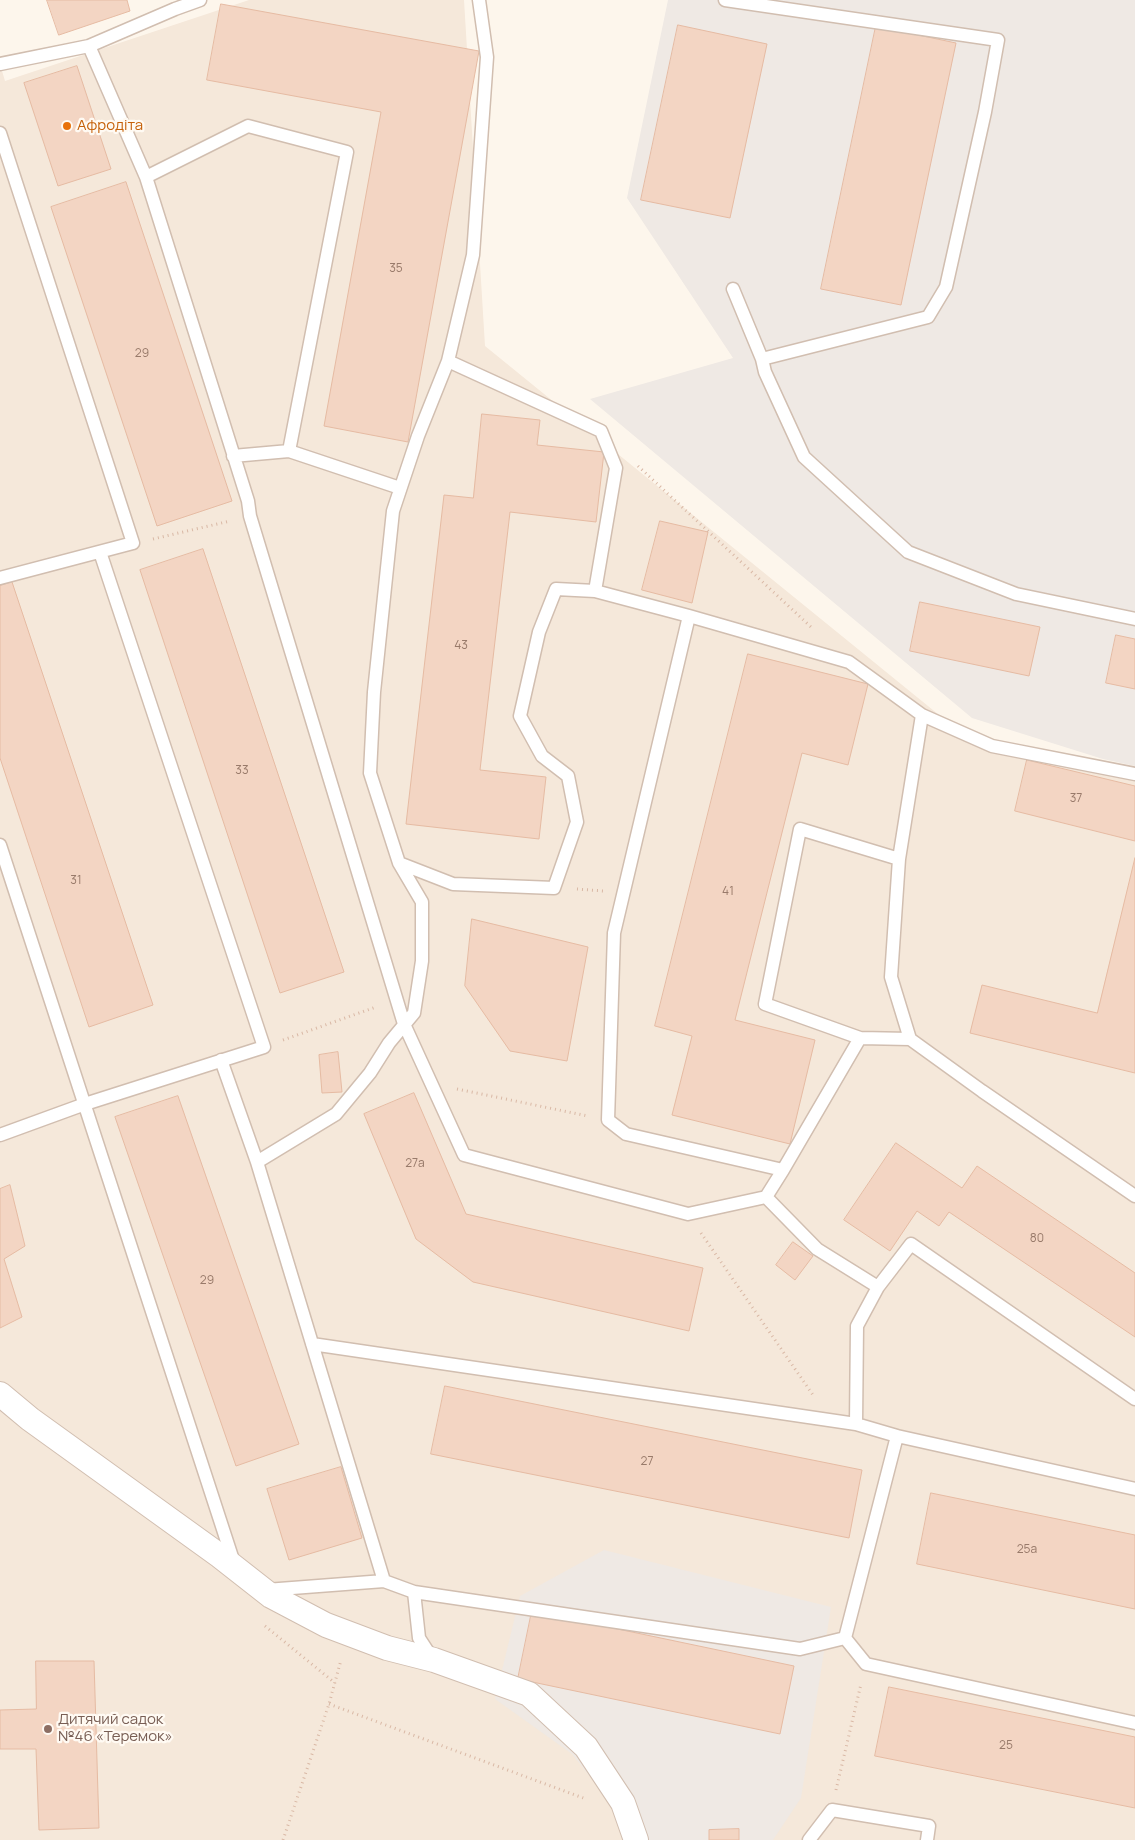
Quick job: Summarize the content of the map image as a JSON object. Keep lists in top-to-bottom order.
{
  "places": ["Афродіта", "Дитячий садок №46 «Теремок»"],
  "house_numbers": [
    "35",
    "29",
    "43",
    "33",
    "37",
    "31",
    "41",
    "27а",
    "80",
    "29",
    "27",
    "25а",
    "25"
  ]
}
